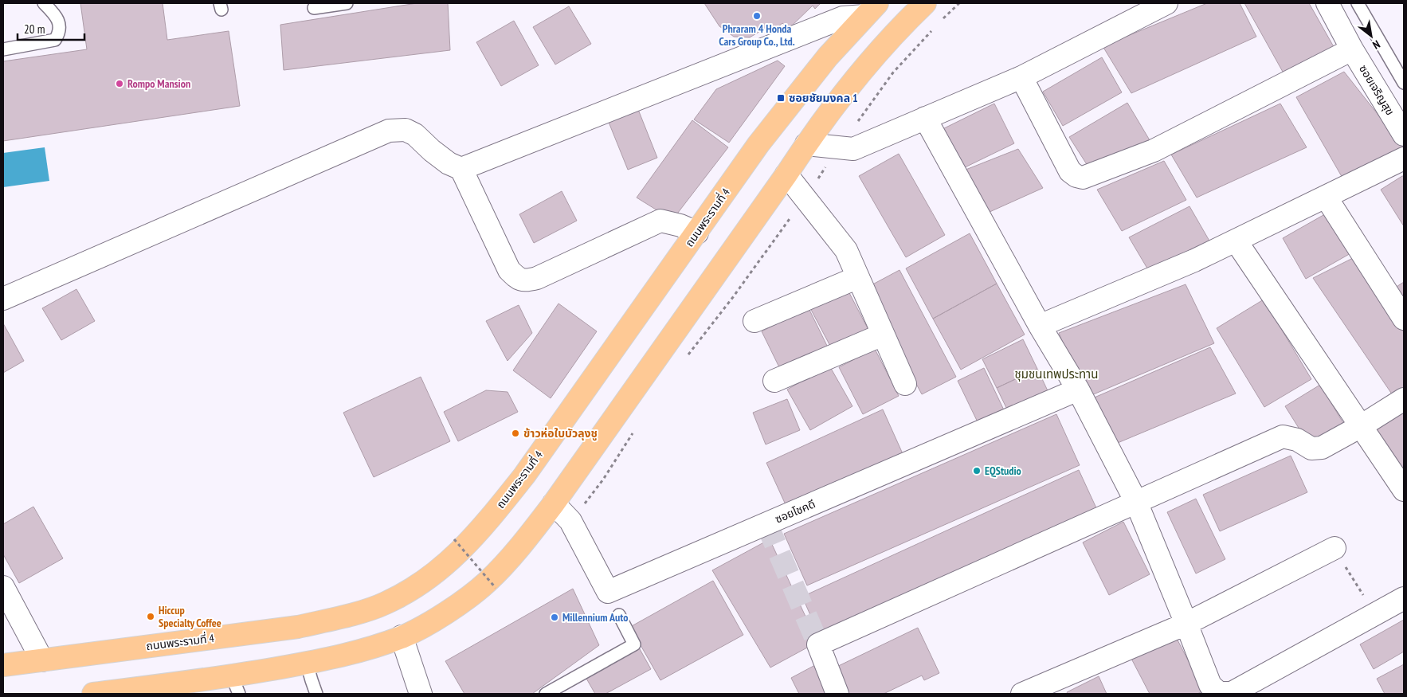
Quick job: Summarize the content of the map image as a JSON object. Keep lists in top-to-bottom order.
{
  "streets": {
    "main road": ["ถนนพระรามที่ 4"],
    "street": ["ซอยเจริญสุข", "ซอยโชคดี"]
  },
  "districts": ["ชุมชนเทพประทาน"],
  "places": {
    "other": [
      "Phraram 4 Honda Cars Group Co., Ltd.",
      "Rompo Mansion",
      "ข้าวห่อใบบัวลุงชู",
      "EQStudio",
      "Hiccup Specialty Coffee",
      "Millennium Auto"
    ],
    "transit": ["ซอยชัยมงคล 1"]
  },
  "scale_bar": "20 m",
  "north": "bottom right"
}
